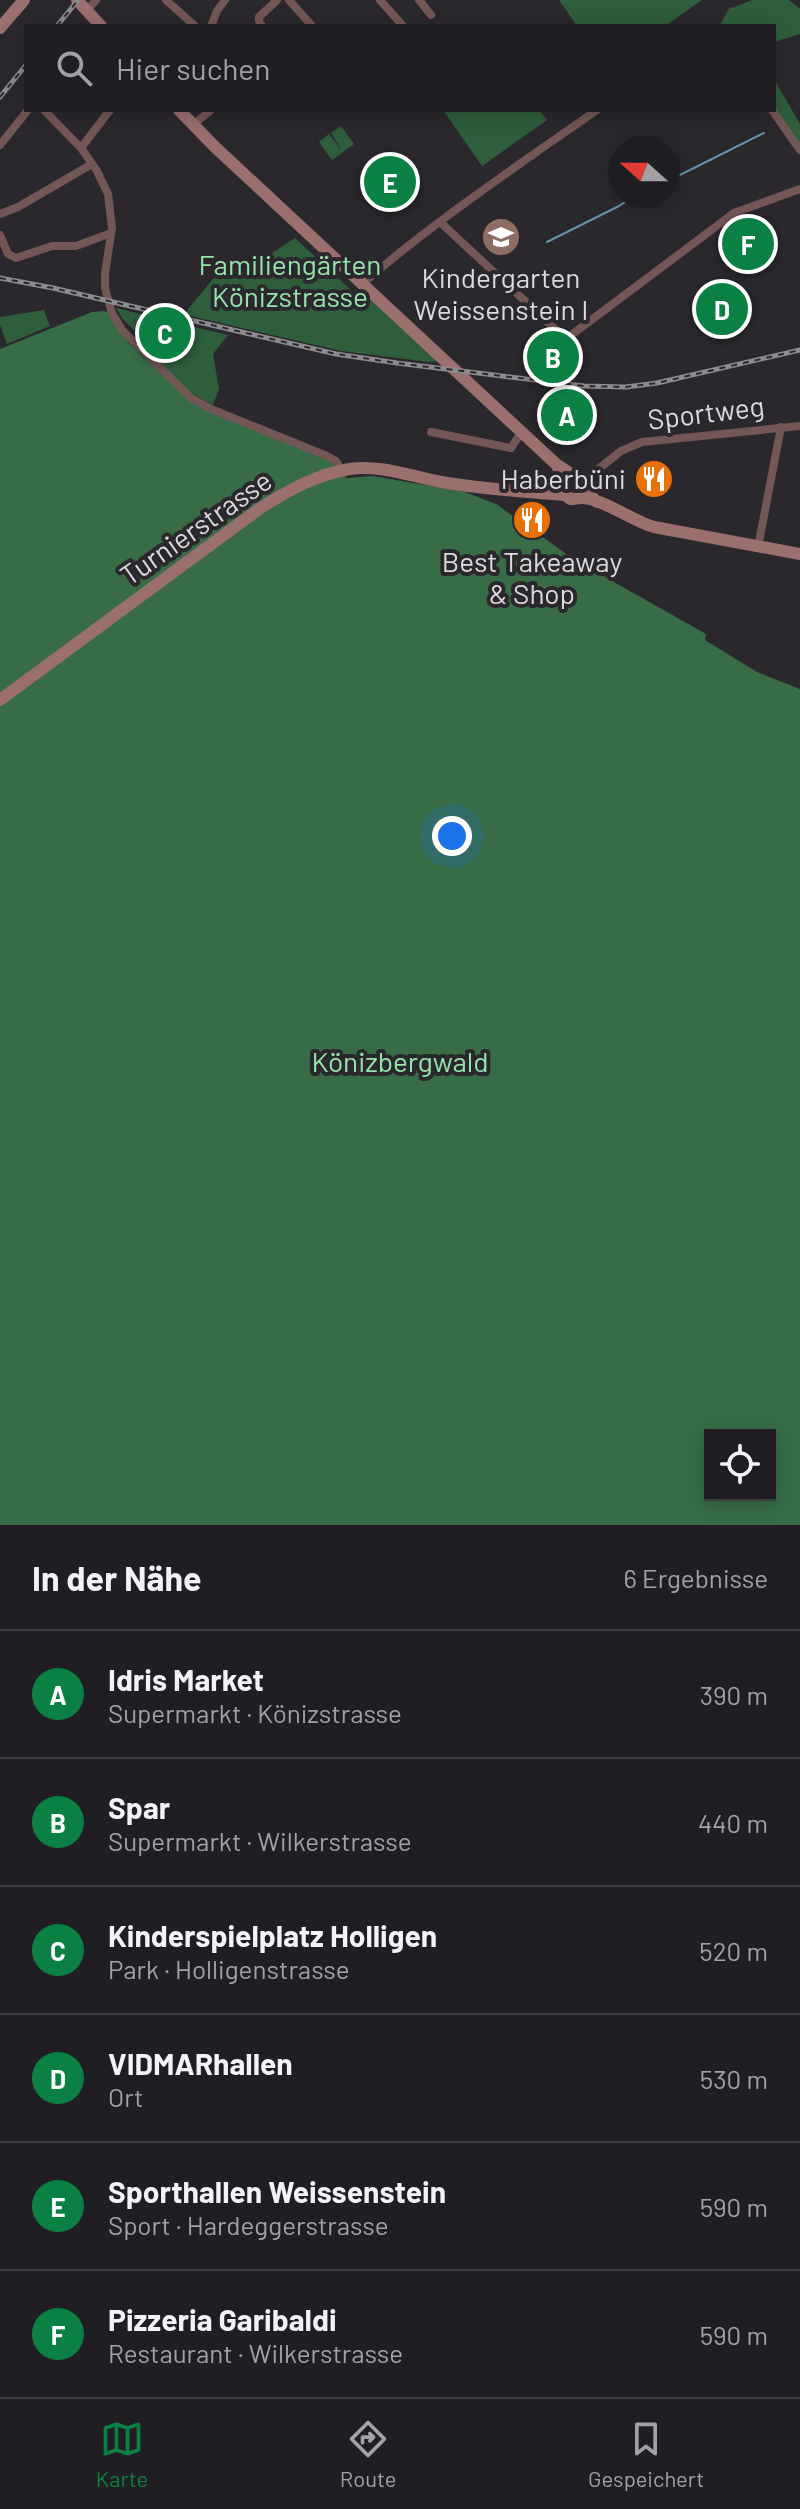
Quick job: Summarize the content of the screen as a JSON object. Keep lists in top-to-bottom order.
{
  "streets": {
    "main road": ["Turnierstrasse"],
    "street": ["Sportweg"]
  },
  "crossings": [
    ["Sportweg", "Turnierstrasse"]
  ],
  "parks": ["Familiengärten Könizstrasse", "Könizbergwald"],
  "places": {
    "school or university": ["Kindergarten Weissenstein I"],
    "restaurant": ["Haberbüni", "Best Takeaway & Shop"]
  },
  "north": "left",
  "page": {
    "search": "Hier suchen",
    "pins": [
      "E",
      "F",
      "D",
      "C",
      "B",
      "A"
    ],
    "heading": ["In der Nähe", "6 Ergebnisse"],
    "list": [
      {
        "mark": "A",
        "name": "Idris Market",
        "note": "Supermarkt · Könizstrasse",
        "value": "390 m"
      },
      {
        "mark": "B",
        "name": "Spar",
        "note": "Supermarkt · Wilkerstrasse",
        "value": "440 m"
      },
      {
        "mark": "C",
        "name": "Kinderspielplatz Holligen",
        "note": "Park · Holligenstrasse",
        "value": "520 m"
      },
      {
        "mark": "D",
        "name": "VIDMARhallen",
        "note": "Ort",
        "value": "530 m"
      },
      {
        "mark": "E",
        "name": "Sporthallen Weissenstein",
        "note": "Sport · Hardeggerstrasse",
        "value": "590 m"
      },
      {
        "mark": "F",
        "name": "Pizzeria Garibaldi",
        "note": "Restaurant · Wilkerstrasse",
        "value": "590 m"
      }
    ],
    "nav": ["Karte", "Route", "Gespeichert"]
  }
}
